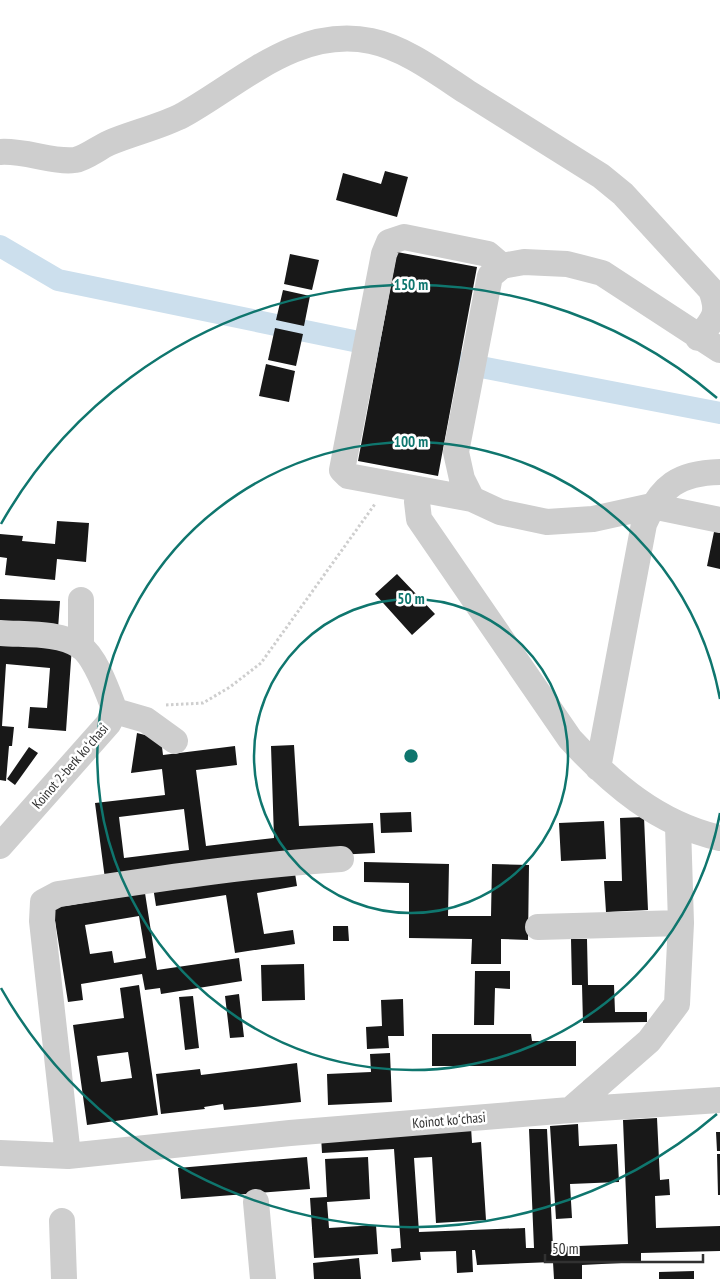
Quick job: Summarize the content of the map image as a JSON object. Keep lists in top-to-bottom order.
{
  "streets": {
    "street": ["Koinot 2-berk koʻchasi", "Koinot koʻchasi"]
  },
  "scale_bar": "50 m",
  "rings": ["150 m", "100 m", "50 m"]
}
